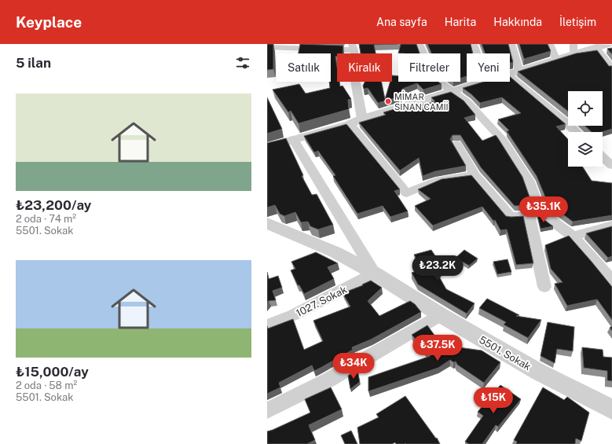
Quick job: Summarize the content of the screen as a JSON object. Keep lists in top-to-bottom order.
{
  "streets": {
    "street": ["1027. Sokak", "5501. Sokak"]
  },
  "crossings": [
    ["1027. Sokak", "5501. Sokak"]
  ],
  "places": ["MİMAR SİNAN CAMİİ"],
  "page": {
    "header": "Keyplace",
    "nav": [
      "Ana sayfa",
      "Harita",
      "Hakkında",
      "İletişim"
    ],
    "heading": "5 ilan",
    "chip": [
      "Satılık",
      "Kiralık",
      "Filtreler",
      "Yeni"
    ],
    "list": [
      {
        "name": "₺23,200/ay",
        "note": "2 oda · 74 m² · 5501. Sokak"
      },
      {
        "name": "₺15,000/ay",
        "note": "2 oda · 58 m² · 5501. Sokak"
      }
    ],
    "price": [
      "₺35.1K",
      "₺23.2K",
      "₺37.5K",
      "₺34K",
      "₺15K"
    ]
  }
}
